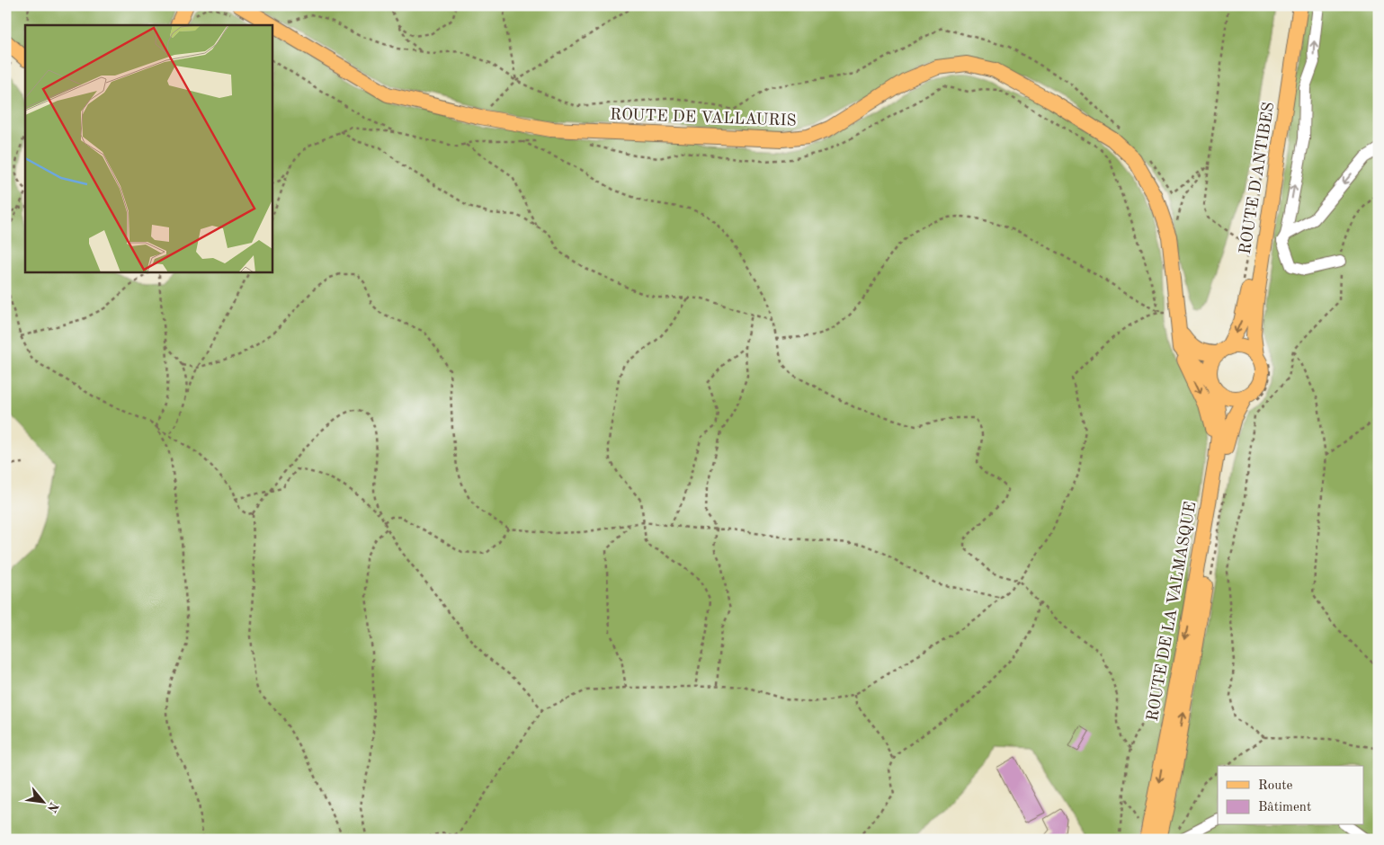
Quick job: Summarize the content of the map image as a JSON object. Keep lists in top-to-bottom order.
{
  "streets": {
    "main road": ["ROUTE DE VALLAURIS", "ROUTE D'ANTIBES", "ROUTE DE LA VALMASQUE"]
  },
  "crossings": [
    ["ROUTE DE VALLAURIS", "ROUTE DE LA VALMASQUE"],
    ["ROUTE D'ANTIBES", "ROUTE DE LA VALMASQUE"]
  ],
  "legend": ["Route", "Bâtiment"],
  "north": "bottom right"
}
